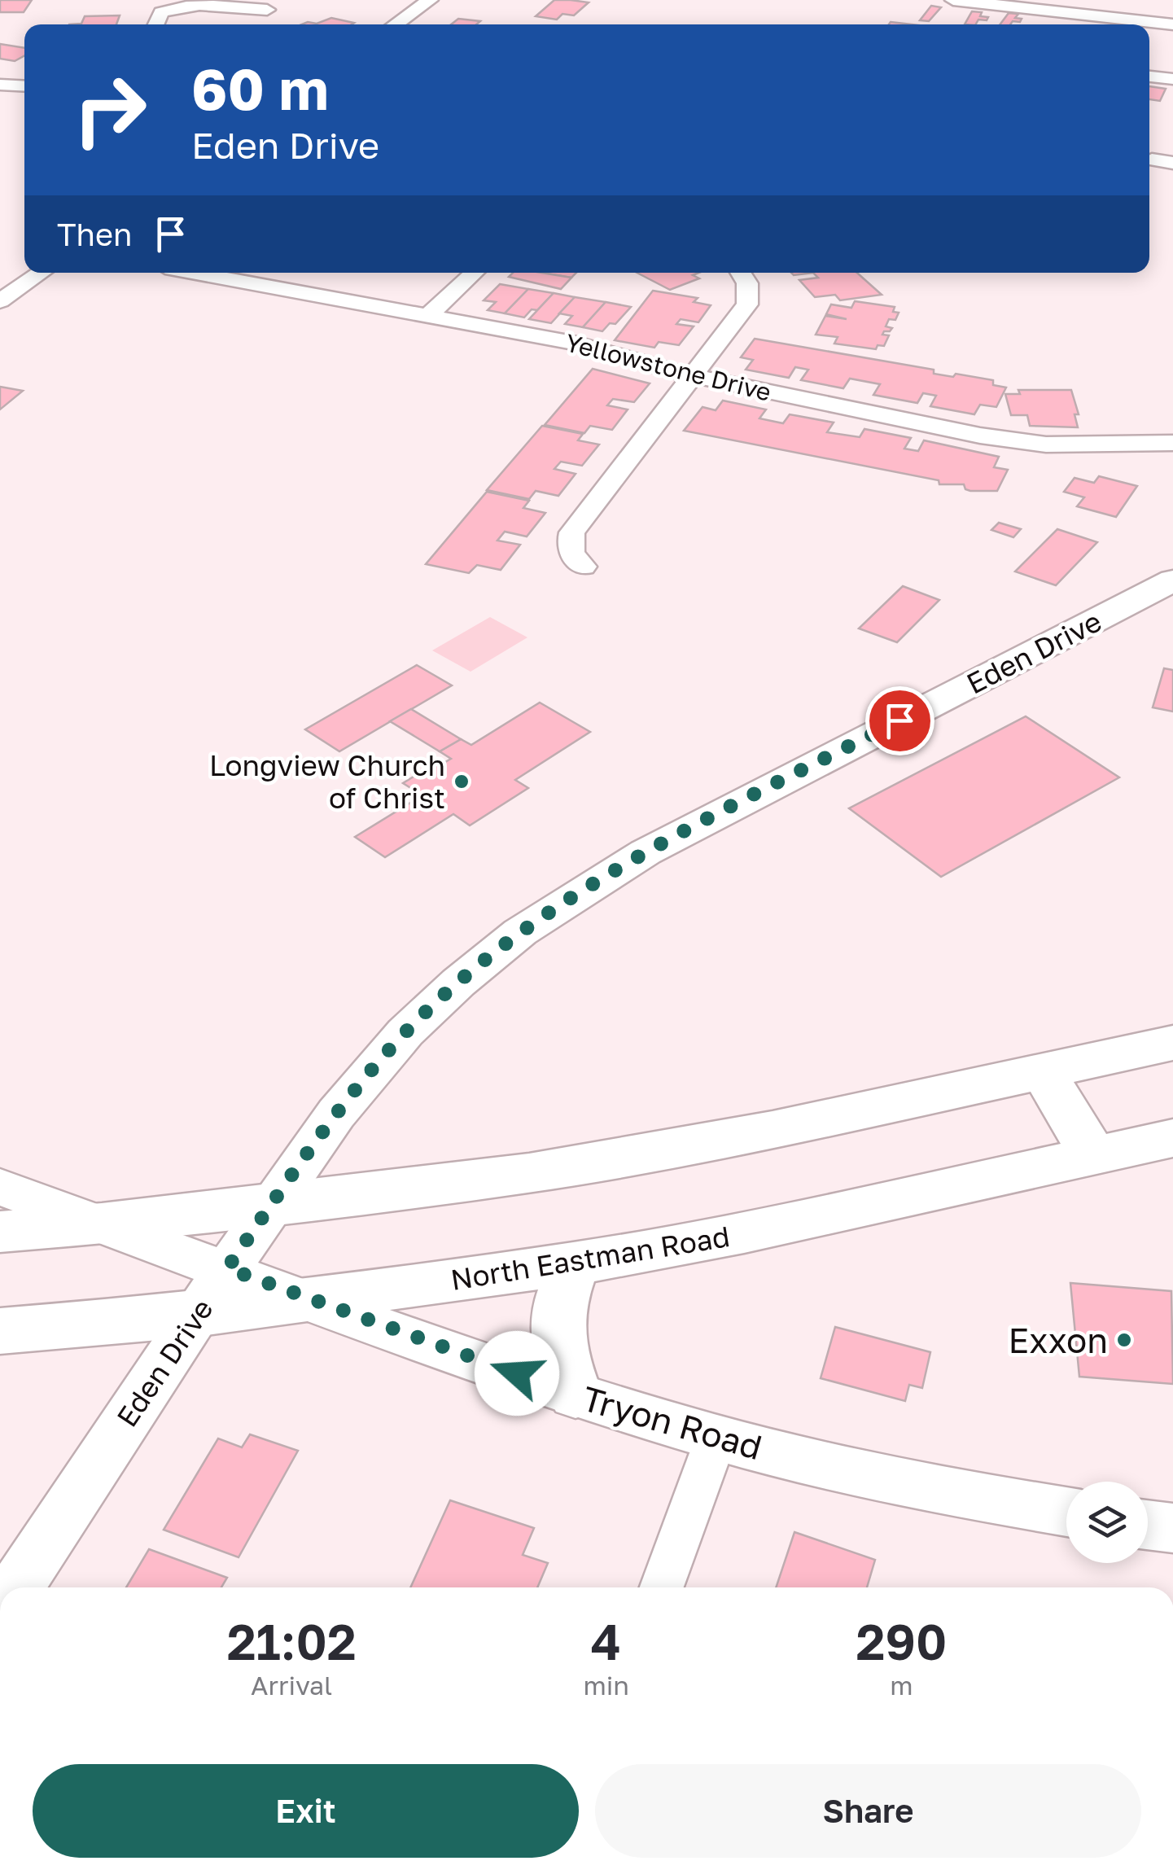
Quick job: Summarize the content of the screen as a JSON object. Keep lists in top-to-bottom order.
{
  "streets": {
    "main road": ["North Eastman Road"],
    "street": ["Yellowstone Drive", "Eden Drive", "Tryon Road"]
  },
  "crossings": [
    ["Eden Drive", "North Eastman Road"],
    ["Eden Drive", "Tryon Road"],
    ["North Eastman Road", "Tryon Road"]
  ],
  "places": ["Longview Church of Christ", "Exxon"],
  "page": {
    "turn": ["60 m", "Eden Drive"],
    "then": "Then",
    "eta": [
      "21:02",
      "Arrival",
      "4",
      "min",
      "290",
      "m"
    ],
    "buttons": ["Exit", "Share"]
  }
}
